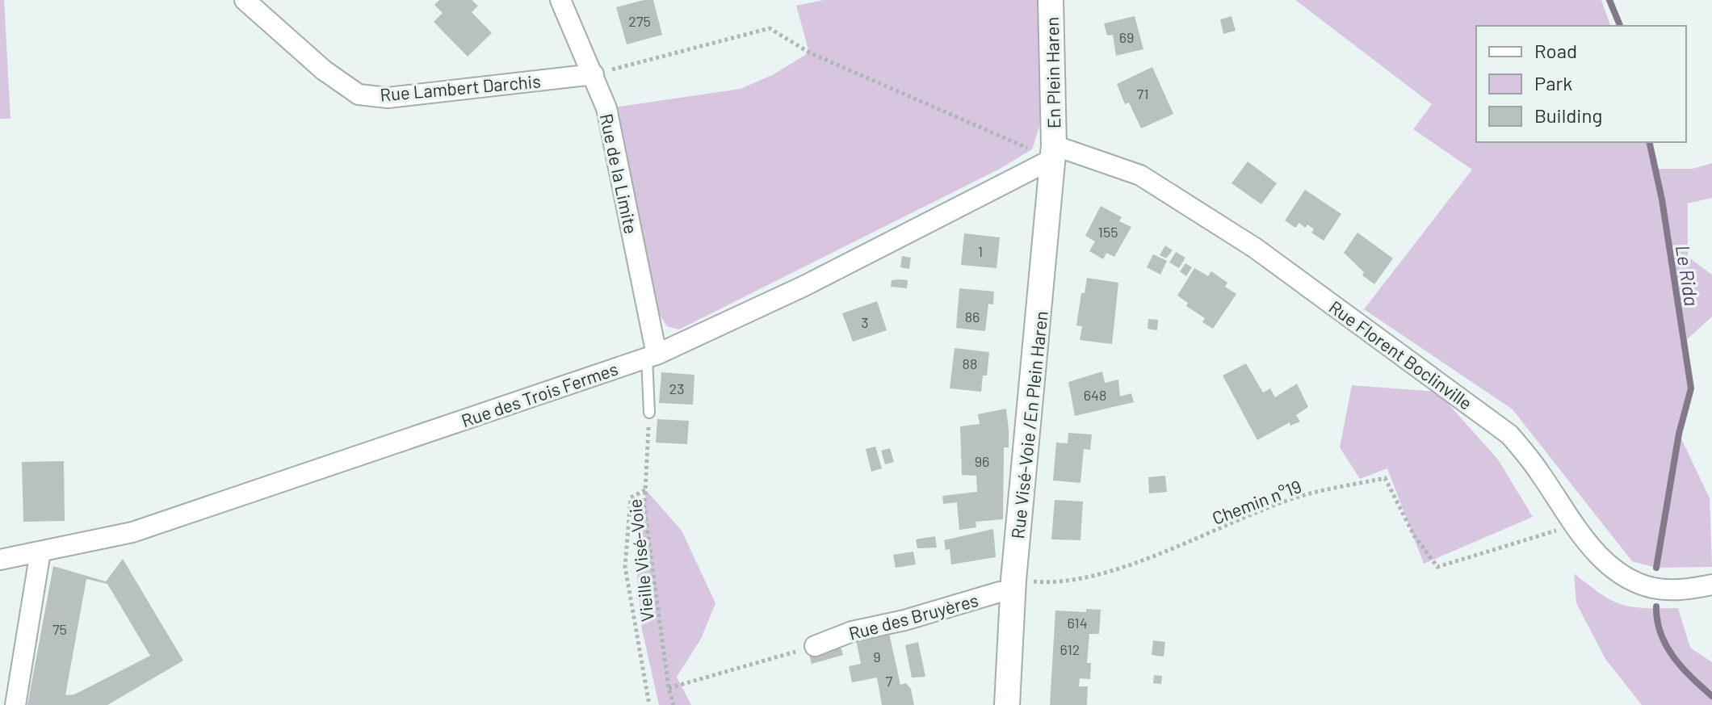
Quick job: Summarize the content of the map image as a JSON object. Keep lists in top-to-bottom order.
{
  "streets": {
    "street": [
      "En Plein Haren",
      "Rue Lambert Darchis",
      "Rue de la Limite",
      "Rue Florent Boclinville",
      "Rue des Trois Fermes",
      "Rue Visé-Voie /En Plein Haren",
      "Rue des Bruyères"
    ],
    "path": ["Chemin n°19", "Vieille Visé-Voie"]
  },
  "crossings": [
    ["En Plein Haren", "Rue Florent Boclinville"],
    ["En Plein Haren", "Rue des Trois Fermes"],
    ["En Plein Haren", "Rue Visé-Voie /En Plein Haren"],
    ["Rue Lambert Darchis", "Rue de la Limite"],
    ["Rue de la Limite", "Rue des Trois Fermes"],
    ["Rue Florent Boclinville", "Rue des Trois Fermes"],
    ["Rue Florent Boclinville", "Rue Visé-Voie /En Plein Haren"],
    ["Rue Florent Boclinville", "Chemin n°19"],
    ["Rue des Trois Fermes", "Rue Visé-Voie /En Plein Haren"],
    ["Rue Visé-Voie /En Plein Haren", "Chemin n°19"],
    ["Rue Visé-Voie /En Plein Haren", "Rue des Bruyères"],
    ["Chemin n°19", "Rue des Bruyères"]
  ],
  "water": ["Le Rida"],
  "house_numbers": [
    "275",
    "69",
    "71",
    "155",
    "1",
    "86",
    "3",
    "88",
    "23",
    "648",
    "96",
    "614",
    "75",
    "612",
    "9",
    "7"
  ],
  "legend": ["Road", "Park", "Building"]
}
